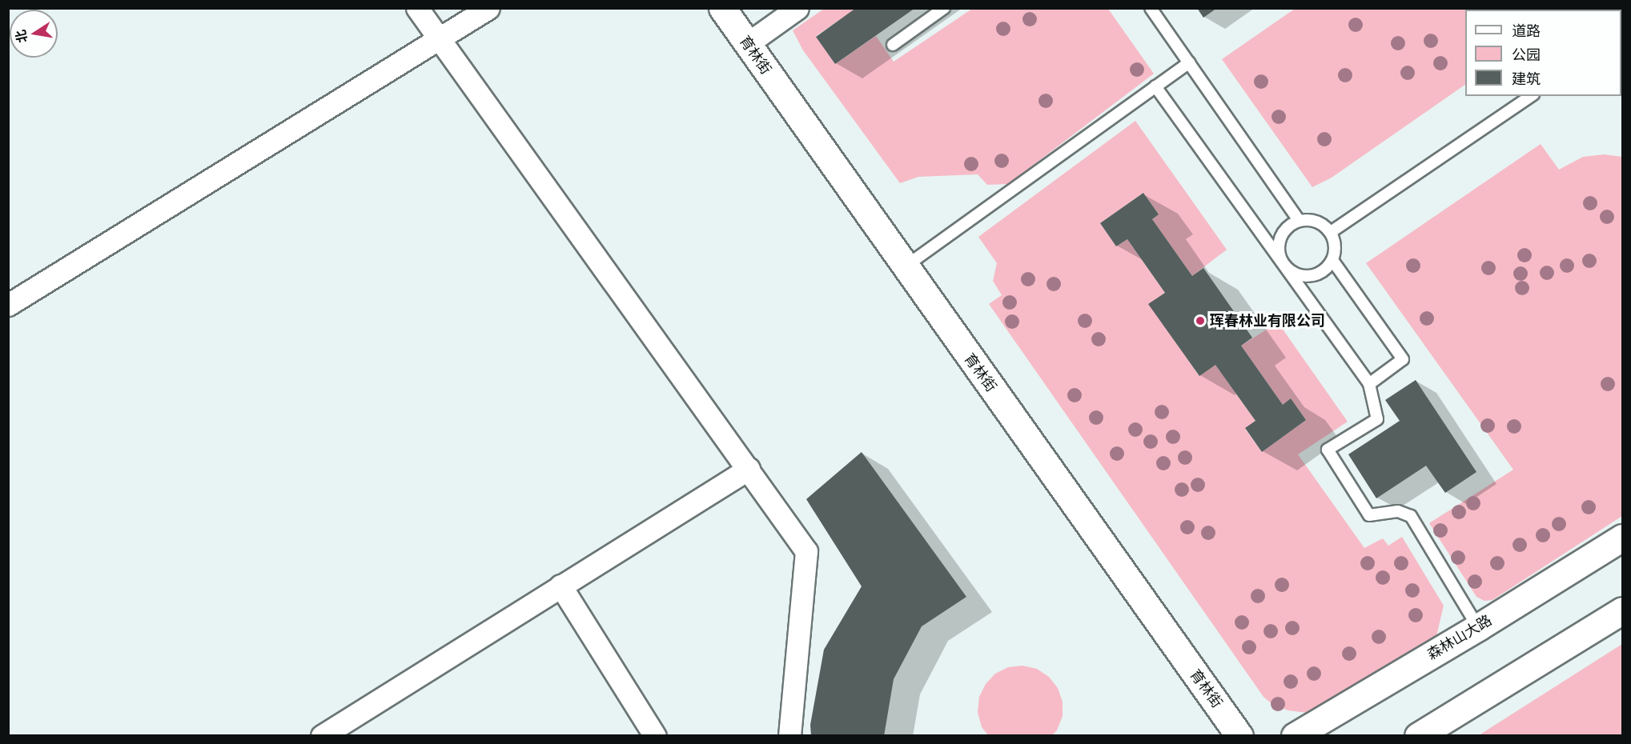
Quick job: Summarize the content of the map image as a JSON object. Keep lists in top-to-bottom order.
{
  "streets": {
    "street": ["育林街", "森林山大路"]
  },
  "places": ["珲春林业有限公司"],
  "legend": ["道路", "公园", "建筑"],
  "north": "left"
}
